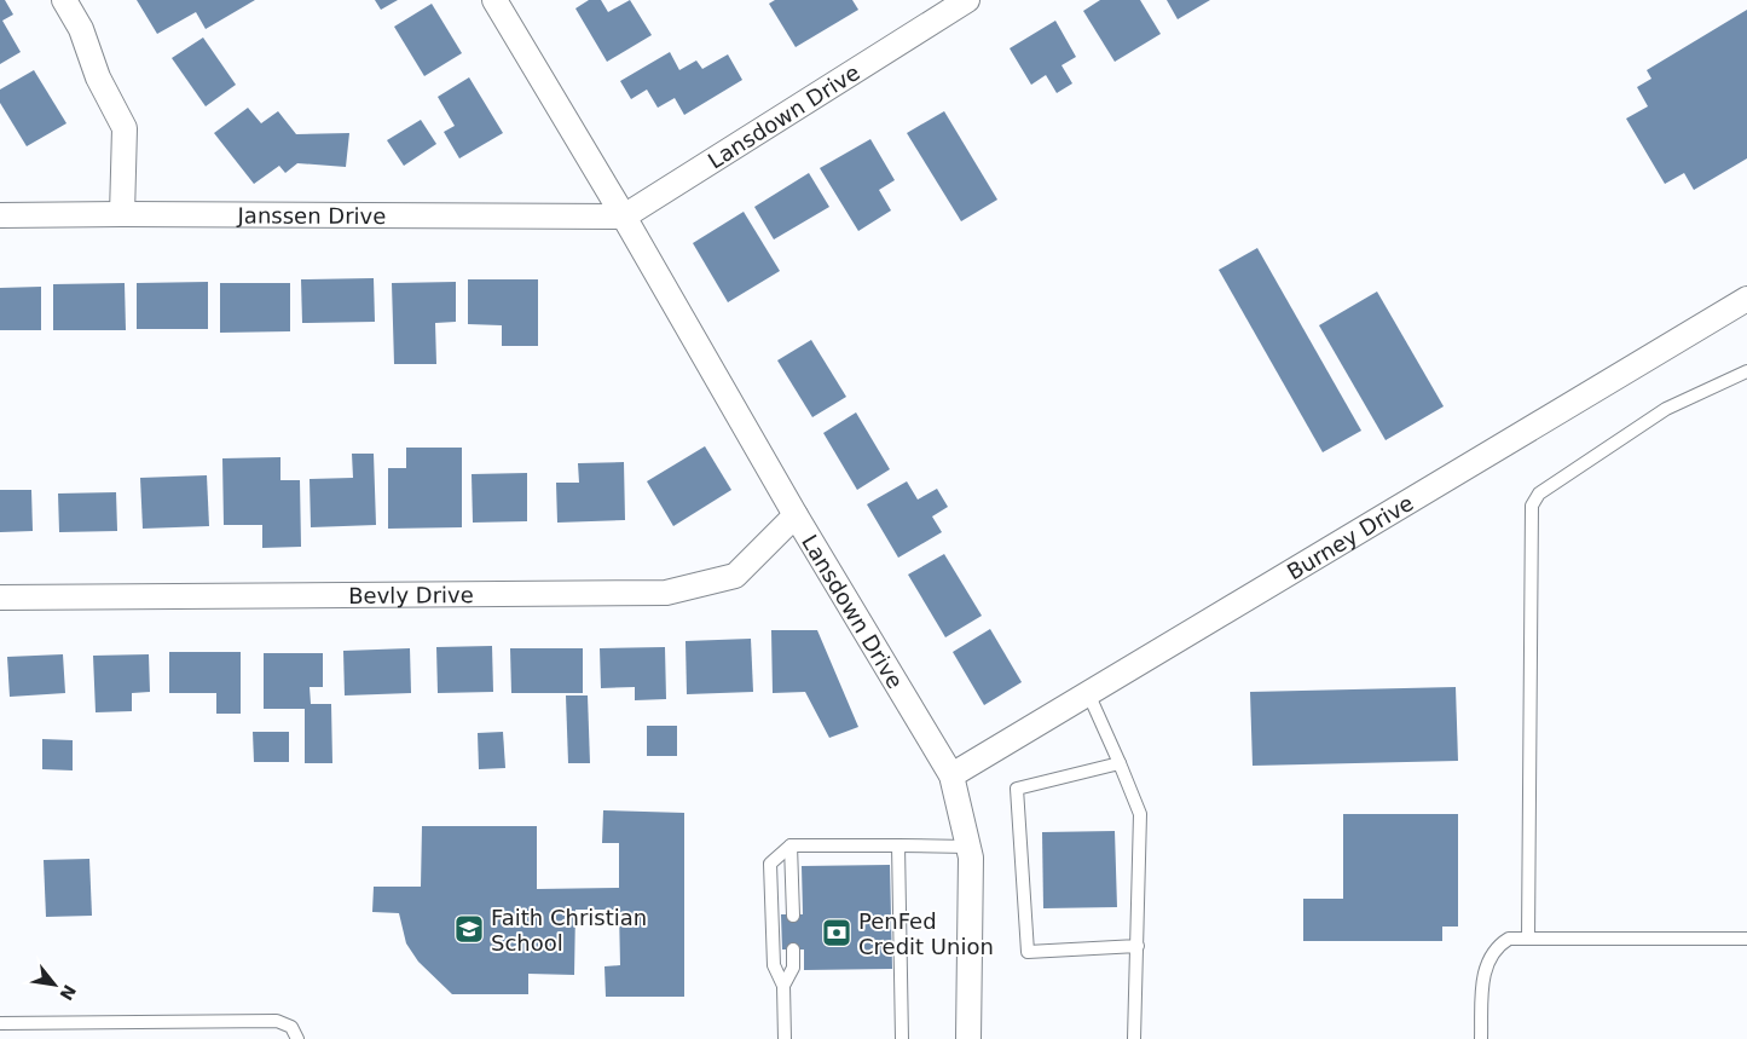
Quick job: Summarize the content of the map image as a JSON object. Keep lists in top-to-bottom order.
{
  "streets": {
    "street": [
      "Lansdown Drive",
      "Janssen Drive",
      "Burney Drive",
      "Bevly Drive"
    ]
  },
  "crossings": [
    ["Lansdown Drive", "Janssen Drive"],
    ["Lansdown Drive", "Burney Drive"],
    ["Lansdown Drive", "Bevly Drive"]
  ],
  "places": {
    "school or university": ["Faith Christian School"],
    "bank": ["PenFed Credit Union"]
  },
  "north": "bottom right"
}
